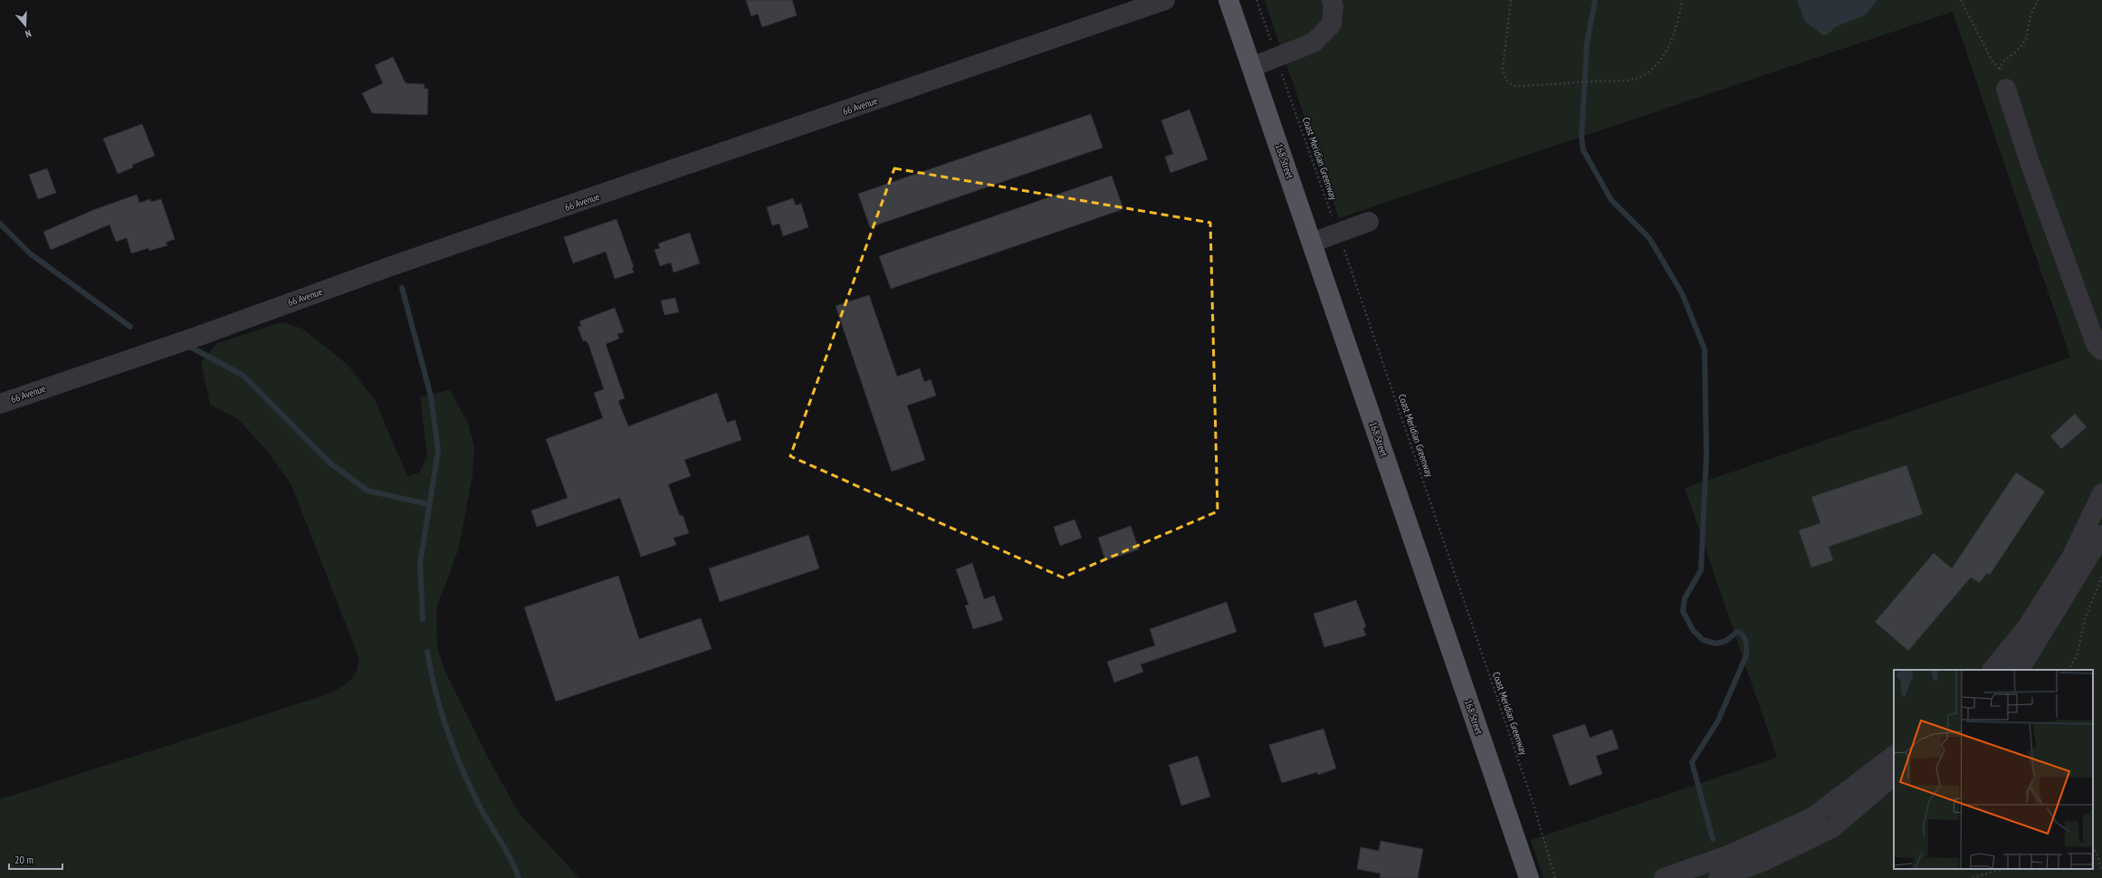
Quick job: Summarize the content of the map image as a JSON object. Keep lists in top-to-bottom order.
{
  "streets": {
    "main road": ["168 Street"],
    "street": ["66 Avenue"],
    "path": ["Coast Meridian Greenway"]
  },
  "scale_bar": "20 m",
  "north": "bottom"
}
